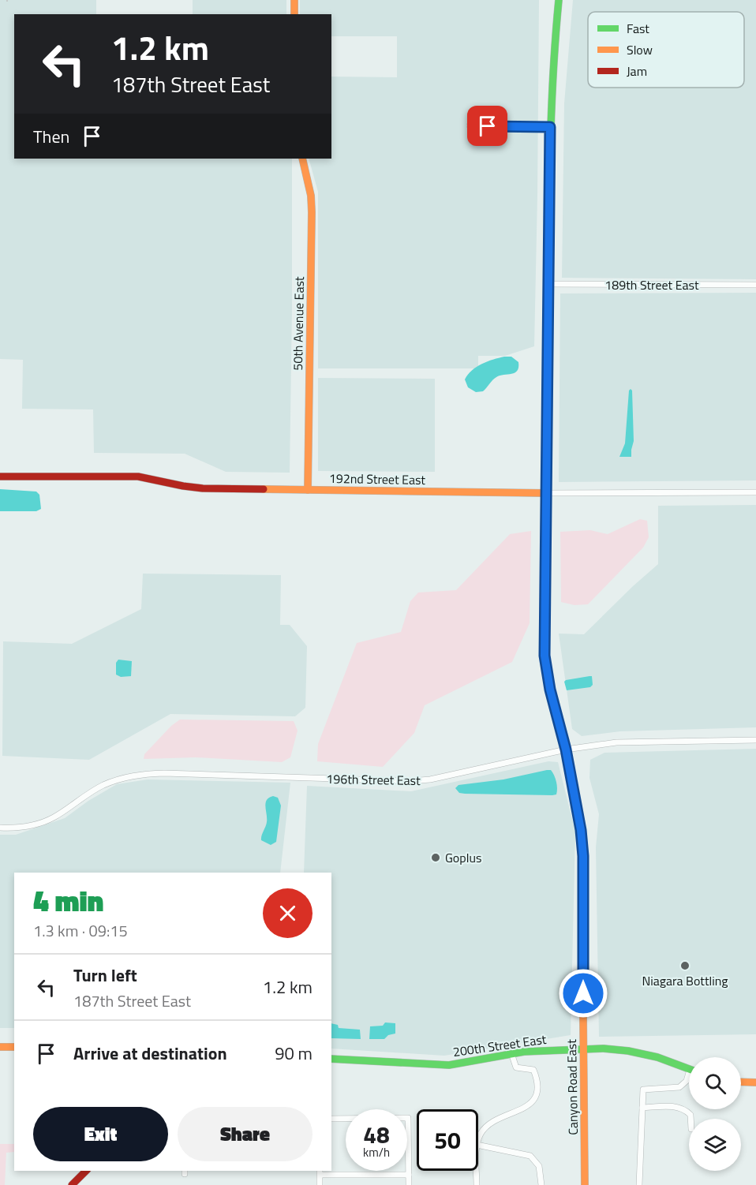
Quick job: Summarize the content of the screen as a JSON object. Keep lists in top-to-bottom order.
{
  "streets": {
    "street": [
      "189th Street East",
      "50th Avenue East",
      "192nd Street East",
      "196th Street East",
      "200th Street East",
      "Canyon Road East"
    ]
  },
  "crossings": [
    ["189th Street East", "Canyon Road East"],
    ["50th Avenue East", "192nd Street East"],
    ["192nd Street East", "Canyon Road East"],
    ["196th Street East", "Canyon Road East"],
    ["200th Street East", "Canyon Road East"]
  ],
  "places": ["Goplus", "Niagara Bottling"],
  "legend": ["Fast", "Slow", "Jam"],
  "page": {
    "turn": ["1.2 km", "187th Street East"],
    "then": "Then",
    "heading": ["4 min", "1.3 km · 09:15"],
    "list": [
      {
        "name": "Turn left",
        "note": "187th Street East",
        "value": "1.2 km"
      },
      {
        "name": "Arrive at destination",
        "value": "90 m"
      }
    ],
    "buttons": ["Exit", "Share"],
    "speed": "48 km/h",
    "limit": "50"
  }
}
